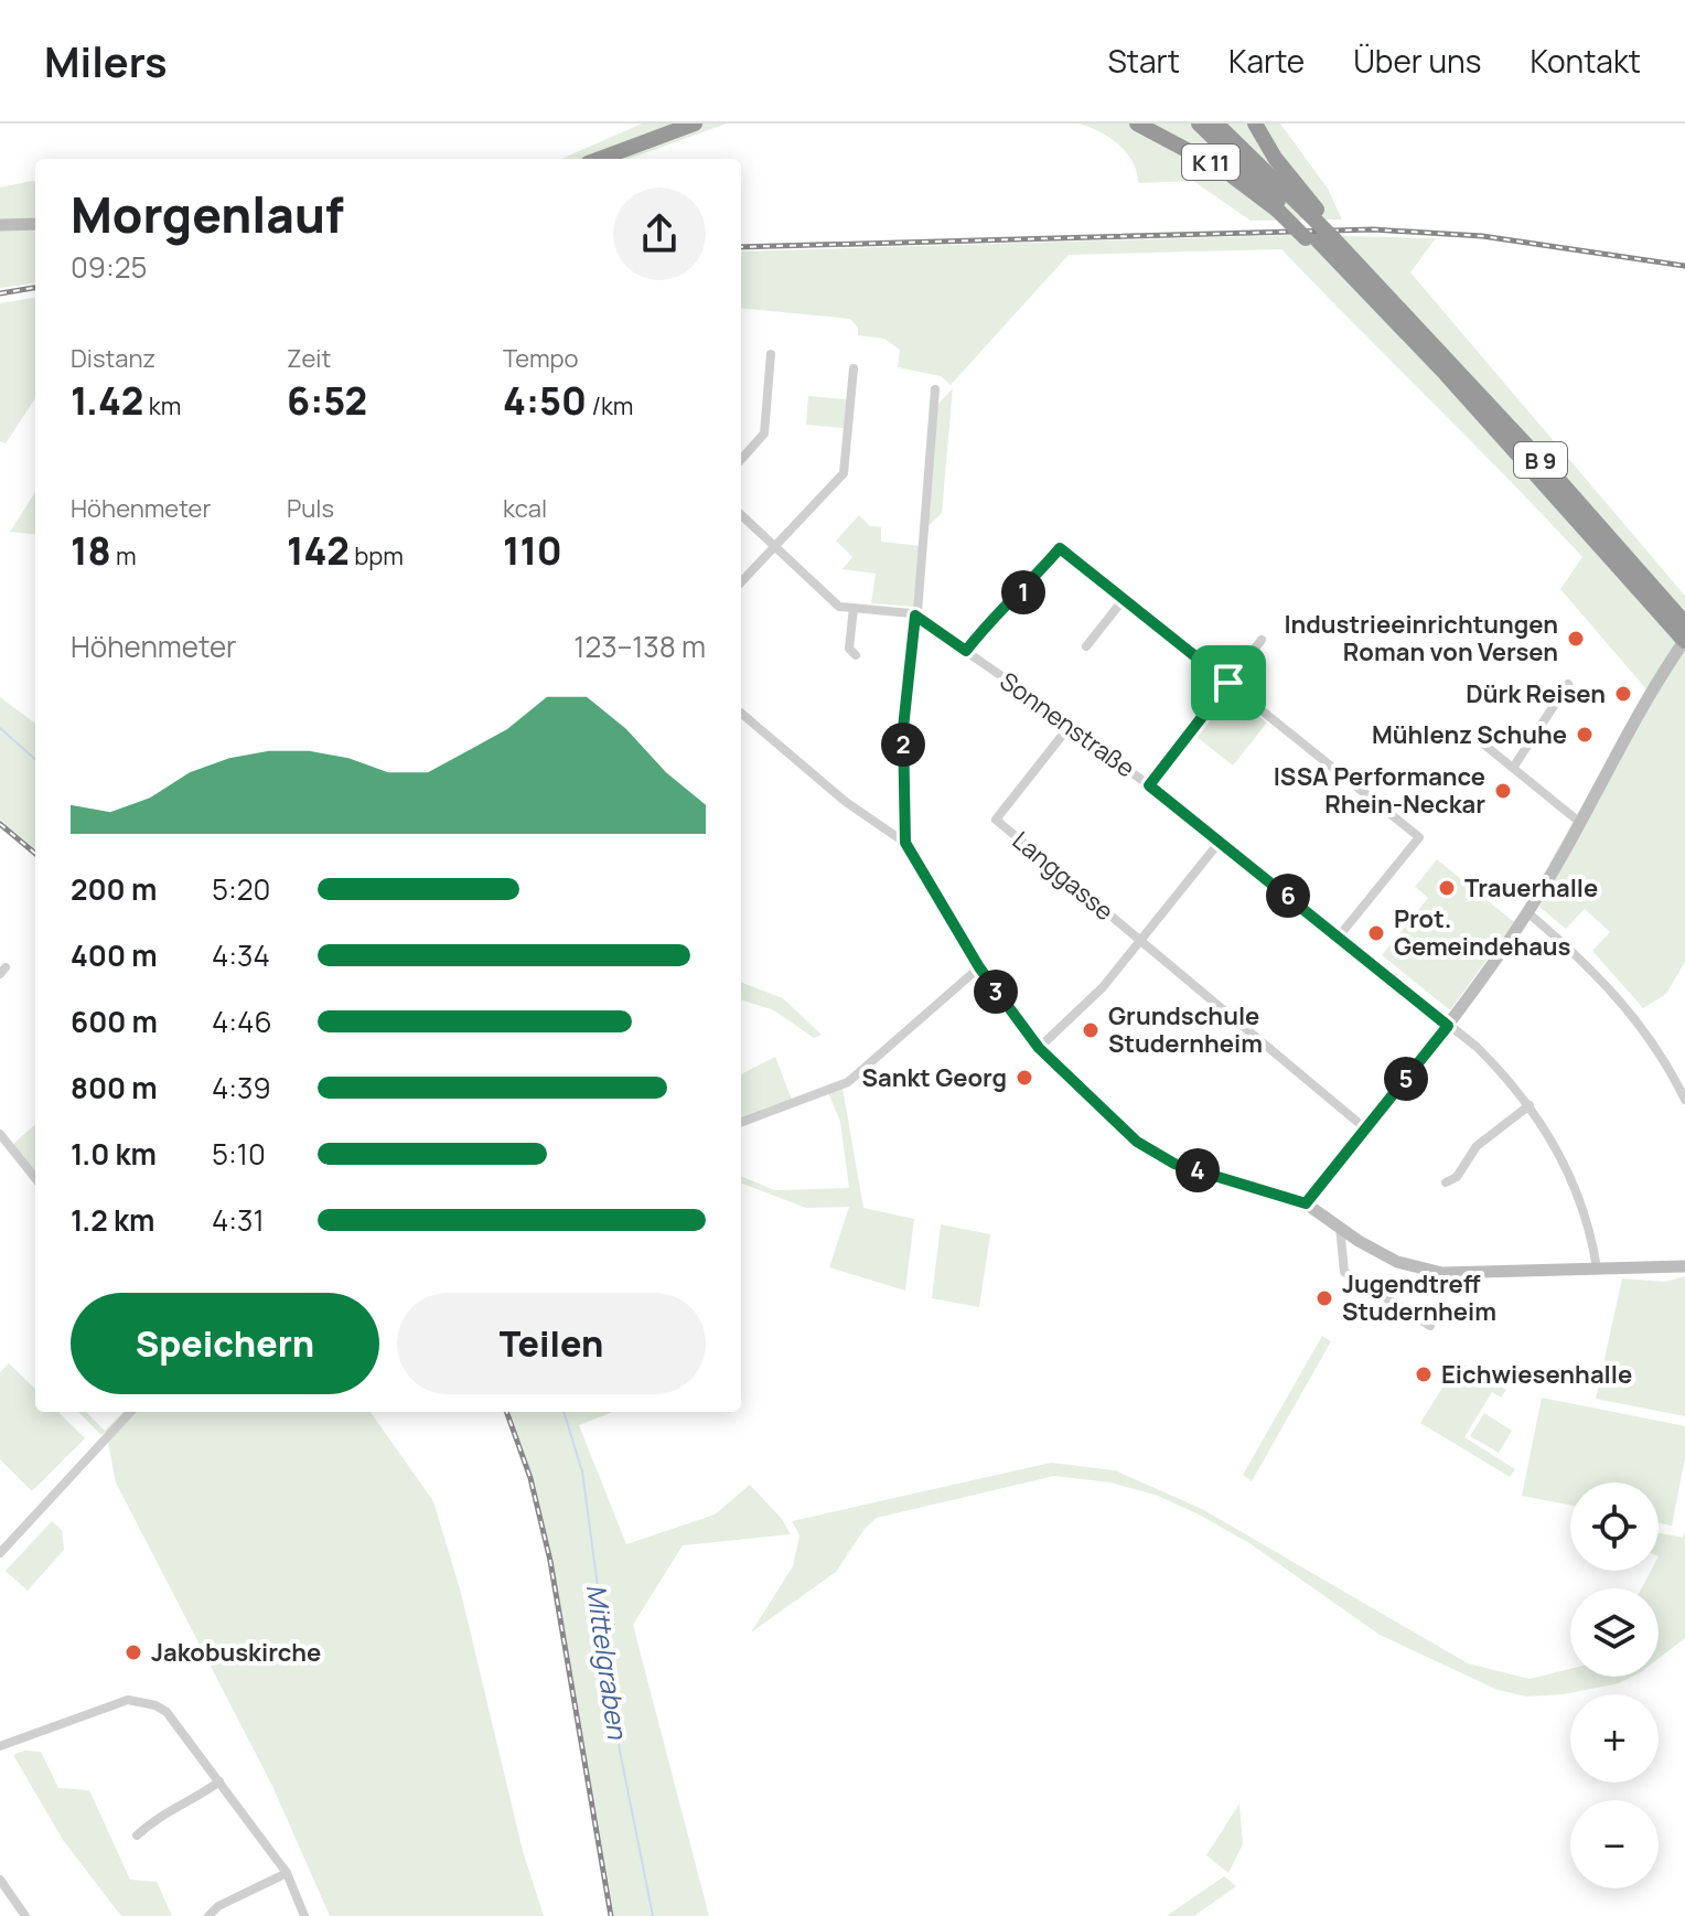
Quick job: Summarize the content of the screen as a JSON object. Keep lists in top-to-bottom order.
{
  "streets": {
    "highway": ["K 11", "B 9"],
    "street": ["Sonnenstraße", "Langgasse"]
  },
  "crossings": [
    ["K 11", "B 9"],
    ["Sonnenstraße", "Langgasse"]
  ],
  "water": ["Mittelgraben"],
  "places": [
    "Industrieeinrichtungen Roman von Versen",
    "Dürk Reisen",
    "Mühlenz Schuhe",
    "ISSA Performance Rhein-Neckar",
    "Trauerhalle",
    "Prot. Gemeindehaus",
    "Grundschule Studernheim",
    "Sankt Georg",
    "Jugendtreff Studernheim",
    "Eichwiesenhalle",
    "Jakobuskirche"
  ],
  "page": {
    "header": "Milers",
    "nav": [
      "Start",
      "Karte",
      "Über uns",
      "Kontakt"
    ],
    "heading": ["Morgenlauf", "09:25"],
    "stats": [
      ["Distanz", "1.42 km"],
      ["Zeit", "6:52"],
      ["Tempo", "4:50 /km"],
      ["Höhenmeter", "18 m"],
      ["Puls", "142 bpm"],
      ["kcal", "110"]
    ],
    "pins": [
      "1",
      "2",
      "6",
      "3",
      "5",
      "4"
    ],
    "chart": ["Höhenmeter", "123–138 m"],
    "list": [
      {
        "name": "200 m",
        "note": "5:20"
      },
      {
        "name": "400 m",
        "note": "4:34"
      },
      {
        "name": "600 m",
        "note": "4:46"
      },
      {
        "name": "800 m",
        "note": "4:39"
      },
      {
        "name": "1.0 km",
        "note": "5:10"
      },
      {
        "name": "1.2 km",
        "note": "4:31"
      }
    ],
    "buttons": ["Speichern", "Teilen"],
    "map_buttons": ["+", "−"]
  }
}
